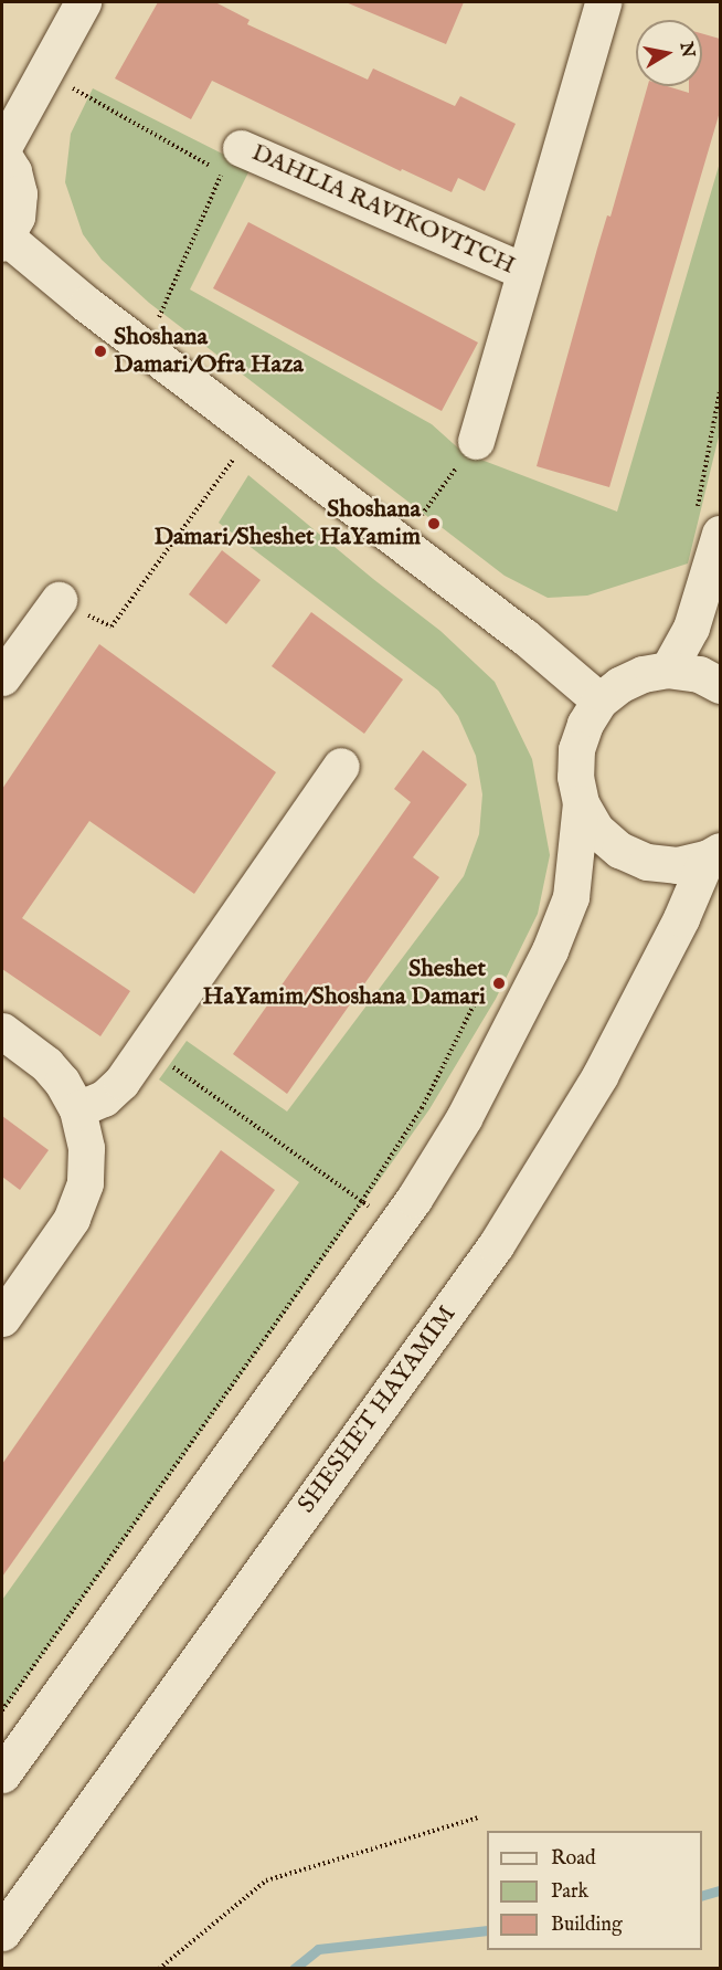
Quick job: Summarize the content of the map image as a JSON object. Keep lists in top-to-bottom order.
{
  "streets": {
    "main road": ["DAHLIA RAVIKOVITCH", "SHESHET HAYAMIM"]
  },
  "places": ["Shoshana Damari/Ofra Haza", "Shoshana Damari/Sheshet HaYamim", "Sheshet HaYamim/Shoshana Damari"],
  "legend": ["Road", "Park", "Building"],
  "north": "right"
}
